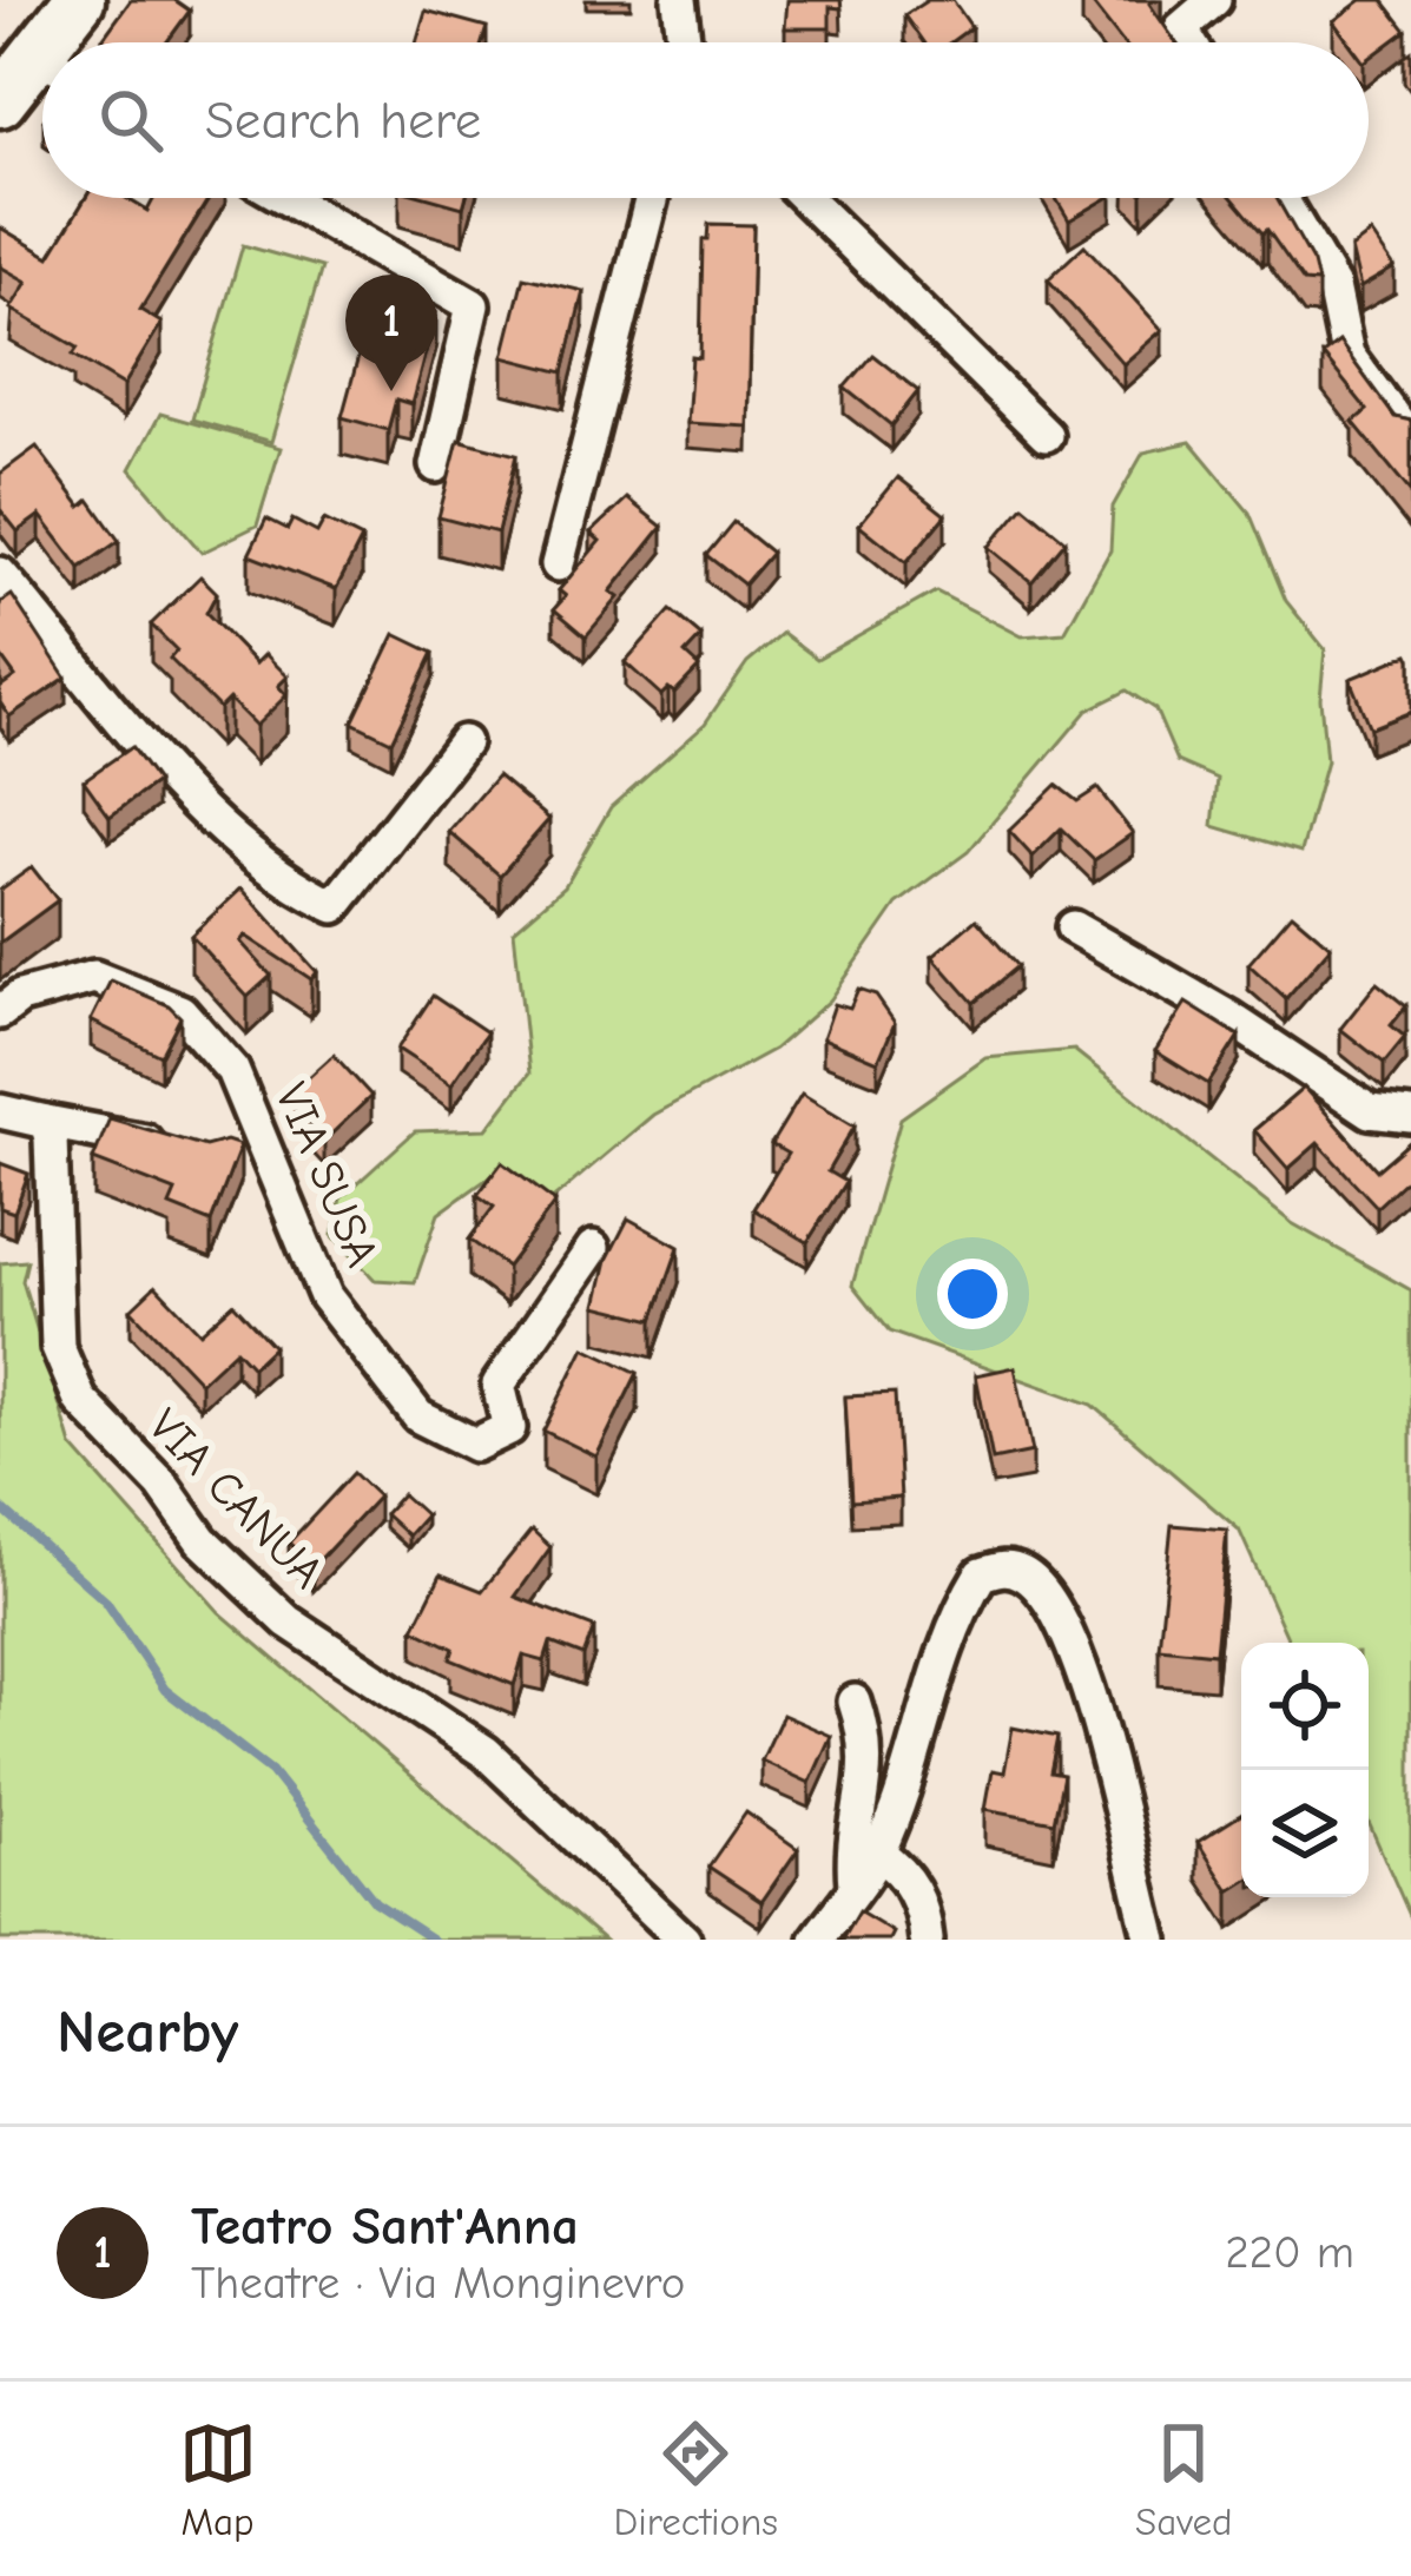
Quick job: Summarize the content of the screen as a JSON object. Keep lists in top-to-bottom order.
{
  "streets": {
    "street": ["VIA SUSA", "VIA CANUA"]
  },
  "page": {
    "search": "Search here",
    "pins": "1",
    "heading": "Nearby",
    "list": [
      {
        "mark": "1",
        "name": "Teatro Sant'Anna",
        "note": "Theatre · Via Monginevro",
        "value": "220 m"
      }
    ],
    "nav": ["Map", "Directions", "Saved"]
  }
}
